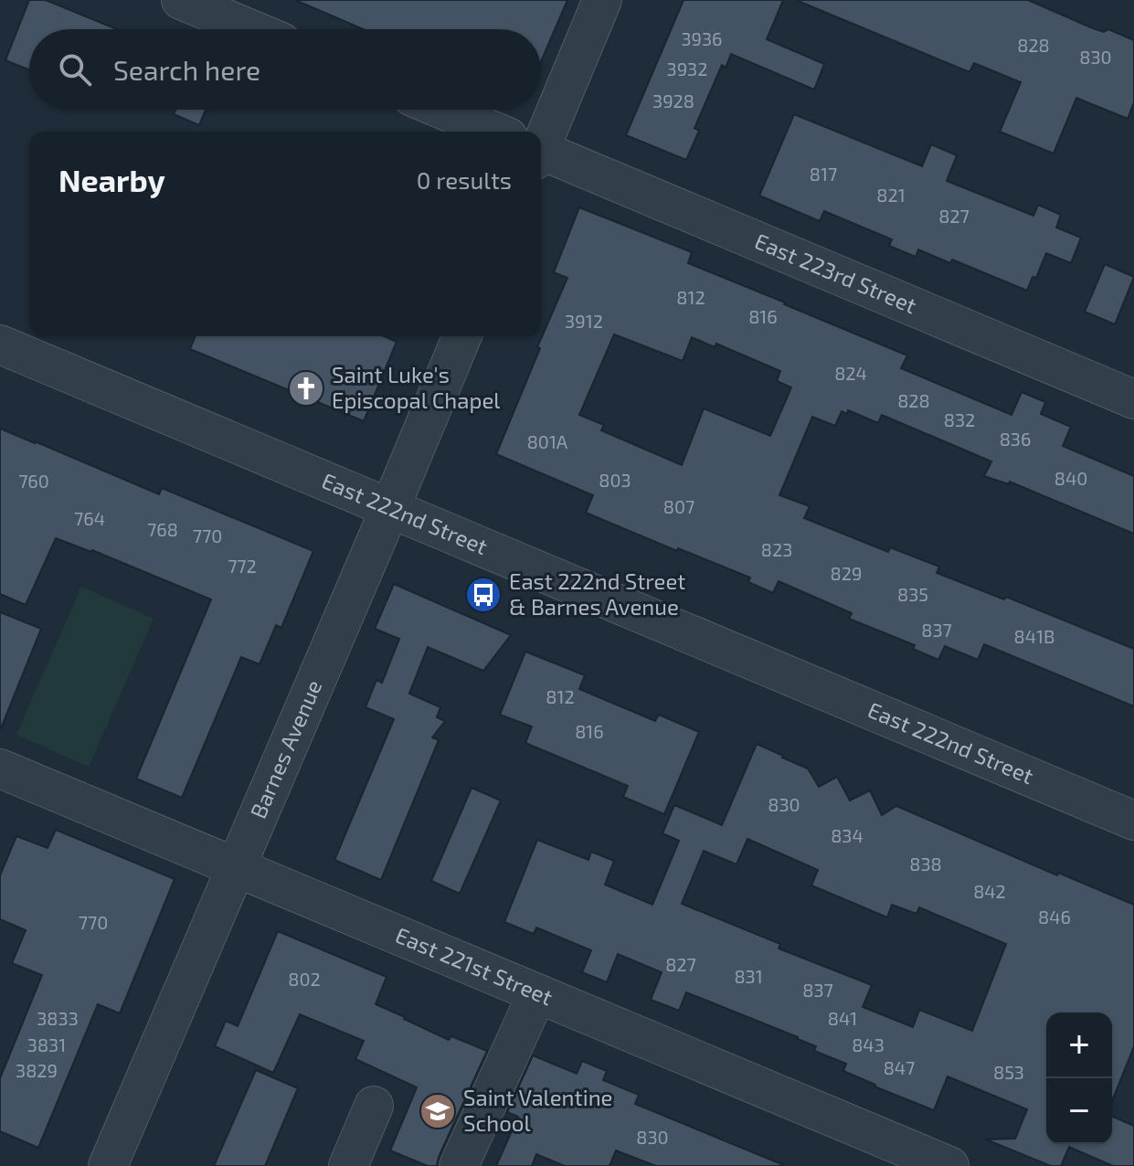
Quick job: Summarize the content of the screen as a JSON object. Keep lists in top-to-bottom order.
{
  "streets": {
    "street": [
      "East 223rd Street",
      "East 222nd Street",
      "Barnes Avenue",
      "East 221st Street"
    ]
  },
  "crossings": [
    ["East 222nd Street", "Barnes Avenue"],
    ["Barnes Avenue", "East 221st Street"]
  ],
  "places": {
    "church": ["Saint Luke's Episcopal Chapel"],
    "bus stop": ["East 222nd Street & Barnes Avenue"],
    "school or university": ["Saint Valentine School"]
  },
  "house_numbers": [
    "3936",
    "828",
    "830",
    "3932",
    "3928",
    "817",
    "821",
    "827",
    "812",
    "816",
    "3912",
    "824",
    "828",
    "832",
    "836",
    "801A",
    "840",
    "803",
    "760",
    "807",
    "764",
    "768",
    "770",
    "823",
    "772",
    "829",
    "835",
    "837",
    "841B",
    "812",
    "816",
    "830",
    "834",
    "838",
    "842",
    "846",
    "770",
    "827",
    "831",
    "802",
    "837",
    "3833",
    "841",
    "3831",
    "843",
    "847",
    "3829",
    "853",
    "830"
  ],
  "page": {
    "search": "Search here",
    "heading": ["Nearby", "0 results"],
    "map_buttons": ["+", "−"]
  }
}
